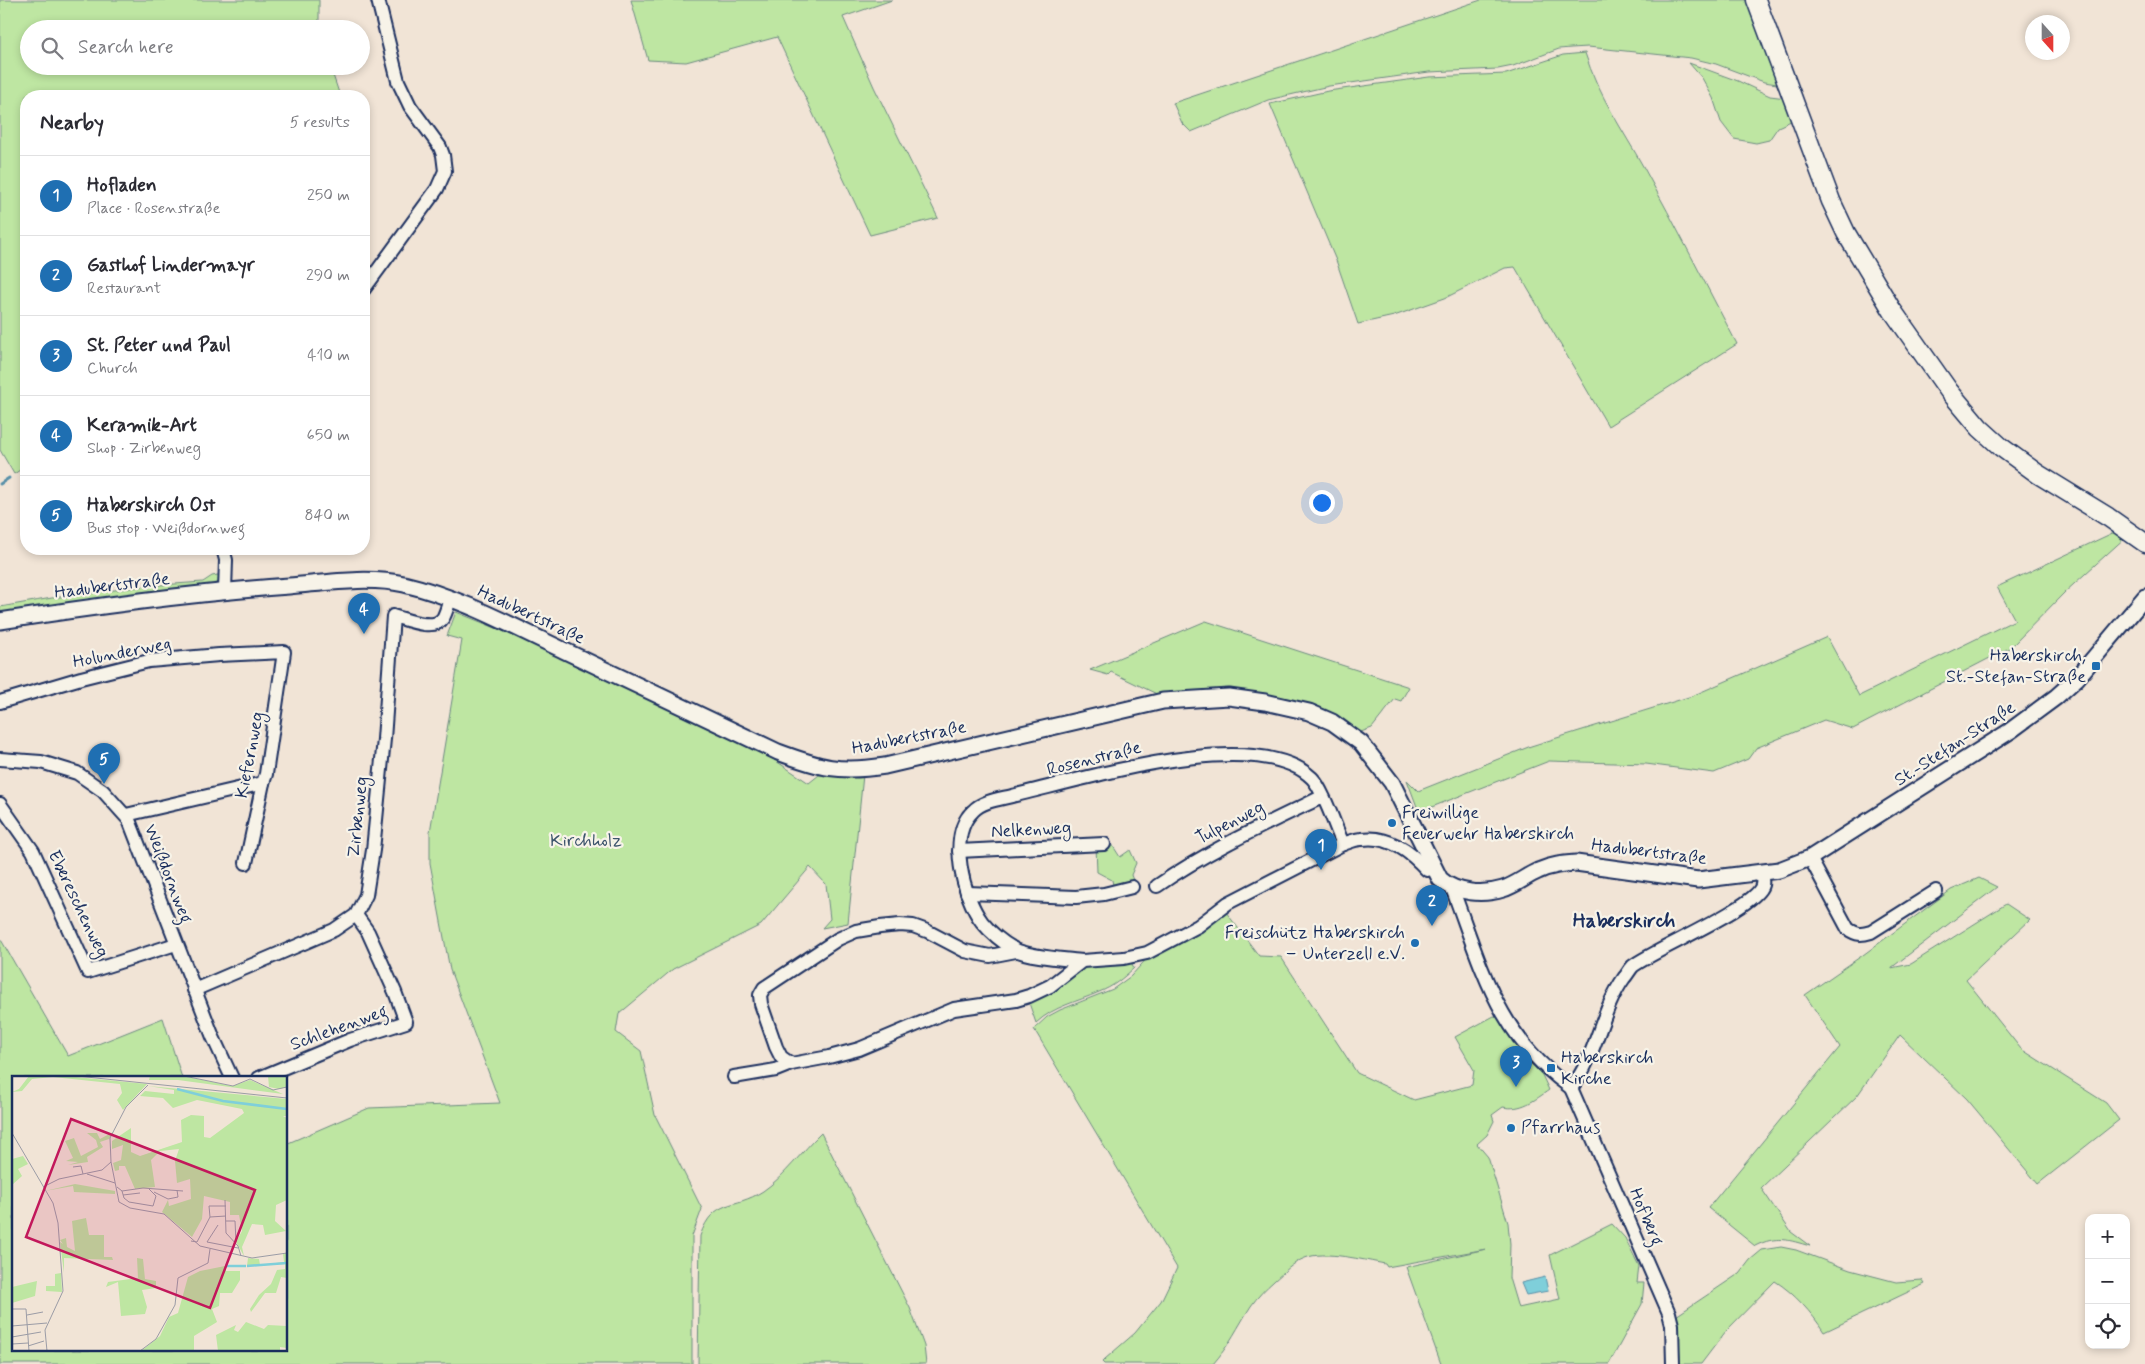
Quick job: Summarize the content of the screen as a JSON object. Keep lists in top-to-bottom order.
{
  "streets": {
    "street": [
      "Hadubertstraße",
      "Holunderweg",
      "St.-Stefan-Straße",
      "Kiefernweg",
      "Rosenstraße",
      "Zirbenweg",
      "Tulpenweg",
      "Nelkenweg",
      "Weißdornweg",
      "Ebereschenweg",
      "Schlehenweg",
      "Hofberg"
    ]
  },
  "crossings": [
    ["Hadubertstraße", "St.-Stefan-Straße"],
    ["Hadubertstraße", "Rosenstraße"],
    ["Hadubertstraße", "Zirbenweg"],
    ["Holunderweg", "Kiefernweg"],
    ["Rosenstraße", "Tulpenweg"],
    ["Rosenstraße", "Nelkenweg"],
    ["Zirbenweg", "Schlehenweg"],
    ["Weißdornweg", "Ebereschenweg"]
  ],
  "districts": ["Haberskirch"],
  "parks": ["Kirchholz"],
  "places": {
    "transit": ["Haberskirch, St.-Stefan-Straße", "Haberskirch Kirche"],
    "other": ["Freiwillige Feuerwehr Haberskirch", "Freischütz Haberskirch – Unterzell e.V.", "Pfarrhaus"]
  },
  "north": "bottom",
  "page": {
    "search": "Search here",
    "heading": ["Nearby", "5 results"],
    "list": [
      {
        "mark": "1",
        "name": "Hofladen",
        "note": "Place · Rosenstraße",
        "value": "250 m"
      },
      {
        "mark": "2",
        "name": "Gasthof Lindermayr",
        "note": "Restaurant",
        "value": "290 m"
      },
      {
        "mark": "3",
        "name": "St. Peter und Paul",
        "note": "Church",
        "value": "410 m"
      },
      {
        "mark": "4",
        "name": "Keramik-Art",
        "note": "Shop · Zirbenweg",
        "value": "650 m"
      },
      {
        "mark": "5",
        "name": "Haberskirch Ost",
        "note": "Bus stop · Weißdornweg",
        "value": "840 m"
      }
    ],
    "pins": [
      "4",
      "5",
      "1",
      "2",
      "3"
    ],
    "map_buttons": ["+", "−"]
  }
}
